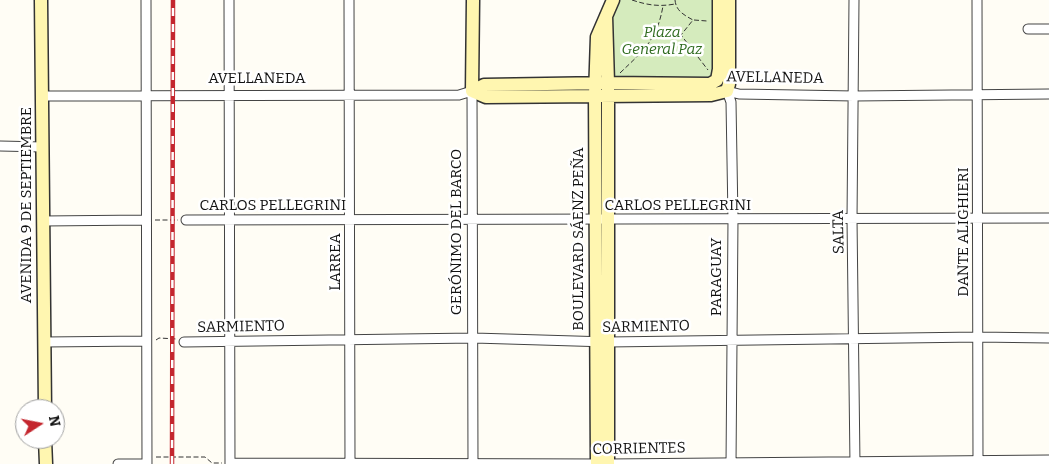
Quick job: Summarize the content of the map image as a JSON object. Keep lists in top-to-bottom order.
{
  "streets": {
    "main road": [
      "AVELLANEDA",
      "AVENIDA 9 DE SEPTIEMBRE",
      "GERÓNIMO DEL BARCO",
      "BOULEVARD SÁENZ PEÑA",
      "PARAGUAY"
    ],
    "street": [
      "CARLOS PELLEGRINI",
      "SALTA",
      "DANTE ALIGHIERI",
      "LARREA",
      "SARMIENTO",
      "CORRIENTES"
    ]
  },
  "crossings": [
    ["AVELLANEDA", "AVENIDA 9 DE SEPTIEMBRE"],
    ["AVELLANEDA", "GERÓNIMO DEL BARCO"],
    ["AVELLANEDA", "SALTA"],
    ["AVELLANEDA", "DANTE ALIGHIERI"],
    ["AVELLANEDA", "BOULEVARD SÁENZ PEÑA"],
    ["AVELLANEDA", "LARREA"],
    ["AVELLANEDA", "PARAGUAY"],
    ["CARLOS PELLEGRINI", "GERÓNIMO DEL BARCO"],
    ["CARLOS PELLEGRINI", "SALTA"],
    ["CARLOS PELLEGRINI", "DANTE ALIGHIERI"],
    ["CARLOS PELLEGRINI", "BOULEVARD SÁENZ PEÑA"],
    ["CARLOS PELLEGRINI", "LARREA"],
    ["CARLOS PELLEGRINI", "PARAGUAY"],
    ["GERÓNIMO DEL BARCO", "SARMIENTO"],
    ["GERÓNIMO DEL BARCO", "CORRIENTES"],
    ["SALTA", "SARMIENTO"],
    ["SALTA", "CORRIENTES"],
    ["DANTE ALIGHIERI", "SARMIENTO"],
    ["DANTE ALIGHIERI", "CORRIENTES"],
    ["BOULEVARD SÁENZ PEÑA", "SARMIENTO"],
    ["BOULEVARD SÁENZ PEÑA", "CORRIENTES"],
    ["LARREA", "SARMIENTO"],
    ["LARREA", "CORRIENTES"],
    ["PARAGUAY", "SARMIENTO"],
    ["PARAGUAY", "CORRIENTES"]
  ],
  "parks": ["Plaza General Paz"],
  "north": "right"
}
